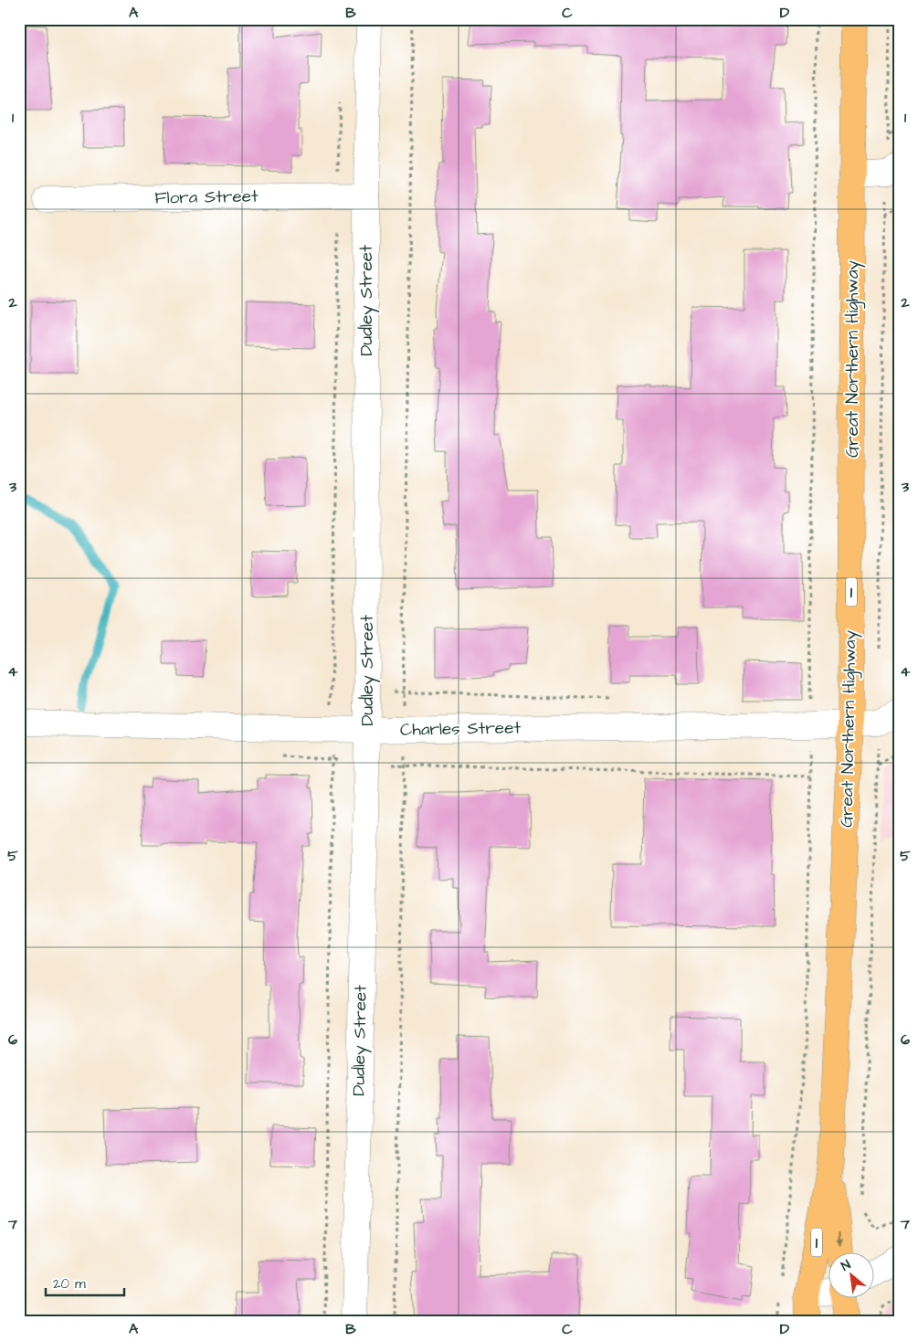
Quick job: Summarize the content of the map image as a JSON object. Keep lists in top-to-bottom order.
{
  "streets": {
    "main road": ["Great Northern Highway", "1"],
    "street": ["Flora Street", "Dudley Street", "Charles Street"]
  },
  "crossings": [
    ["Flora Street", "Dudley Street"],
    ["Dudley Street", "Charles Street"],
    ["Great Northern Highway", "Charles Street"]
  ],
  "scale_bar": "20 m",
  "north": "top left",
  "grid": {
    "columns": [
      "A",
      "B",
      "C",
      "D"
    ],
    "rows": [
      "1",
      "2",
      "3",
      "4",
      "5",
      "6",
      "7"
    ]
  }
}
